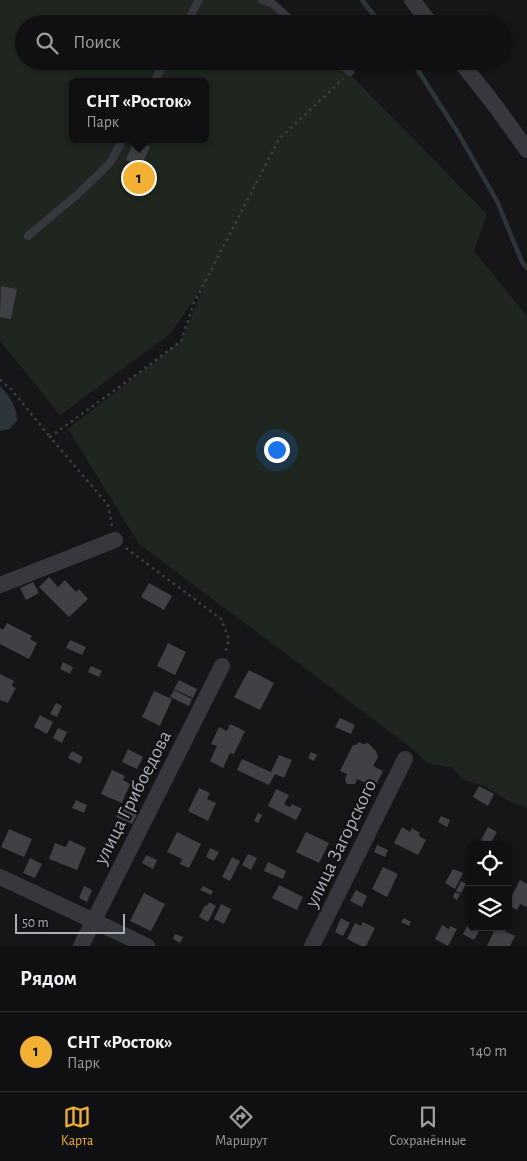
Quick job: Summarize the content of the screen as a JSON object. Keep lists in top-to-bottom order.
{
  "streets": {
    "street": ["улица Грибоедова", "улица Загорского"]
  },
  "scale_bar": "50 m",
  "page": {
    "search": "Поиск",
    "popup": ["СНТ «Росток»", "Парк"],
    "pins": "1",
    "scale": "50 m",
    "heading": "Рядом",
    "list": [
      {
        "mark": "1",
        "name": "СНТ «Росток»",
        "note": "Парк",
        "value": "140 m"
      }
    ],
    "nav": ["Карта", "Маршрут", "Сохранённые"]
  }
}
